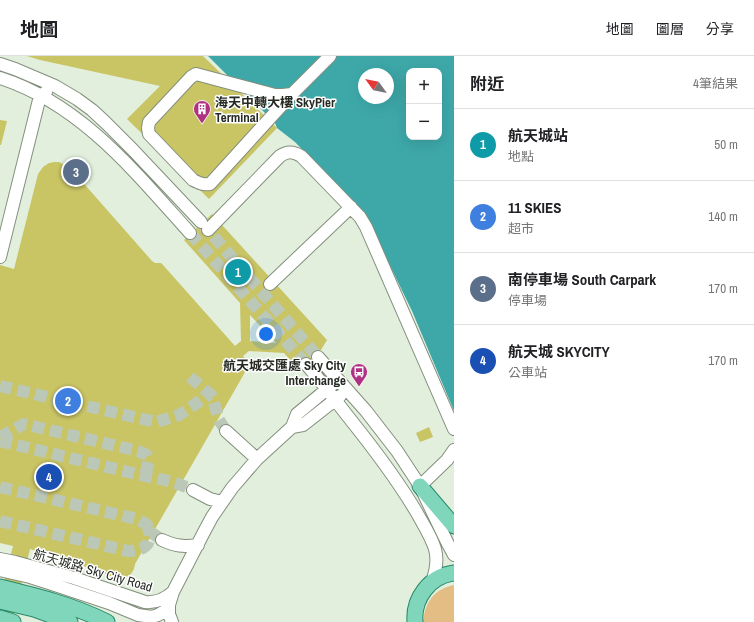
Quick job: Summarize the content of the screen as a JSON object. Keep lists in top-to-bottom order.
{
  "streets": {
    "street": ["航天城路 Sky City Road"]
  },
  "places": {
    "building": ["海天中轉大樓 SkyPier Terminal"],
    "bus stop": ["航天城交匯處 Sky City Interchange"]
  },
  "north": "top left",
  "page": {
    "header": "地圖",
    "nav": ["地圖", "圖層", "分享"],
    "heading": ["附近", "4筆結果"],
    "map_buttons": ["+", "−"],
    "list": [
      {
        "mark": "1",
        "name": "航天城站",
        "note": "地點",
        "value": "50 m"
      },
      {
        "mark": "2",
        "name": "11 SKIES",
        "note": "超市",
        "value": "140 m"
      },
      {
        "mark": "3",
        "name": "南停車場 South Carpark",
        "note": "停車場",
        "value": "170 m"
      },
      {
        "mark": "4",
        "name": "航天城 SKYCITY",
        "note": "公車站",
        "value": "170 m"
      }
    ],
    "pins": [
      "3",
      "1",
      "2",
      "4"
    ]
  }
}
